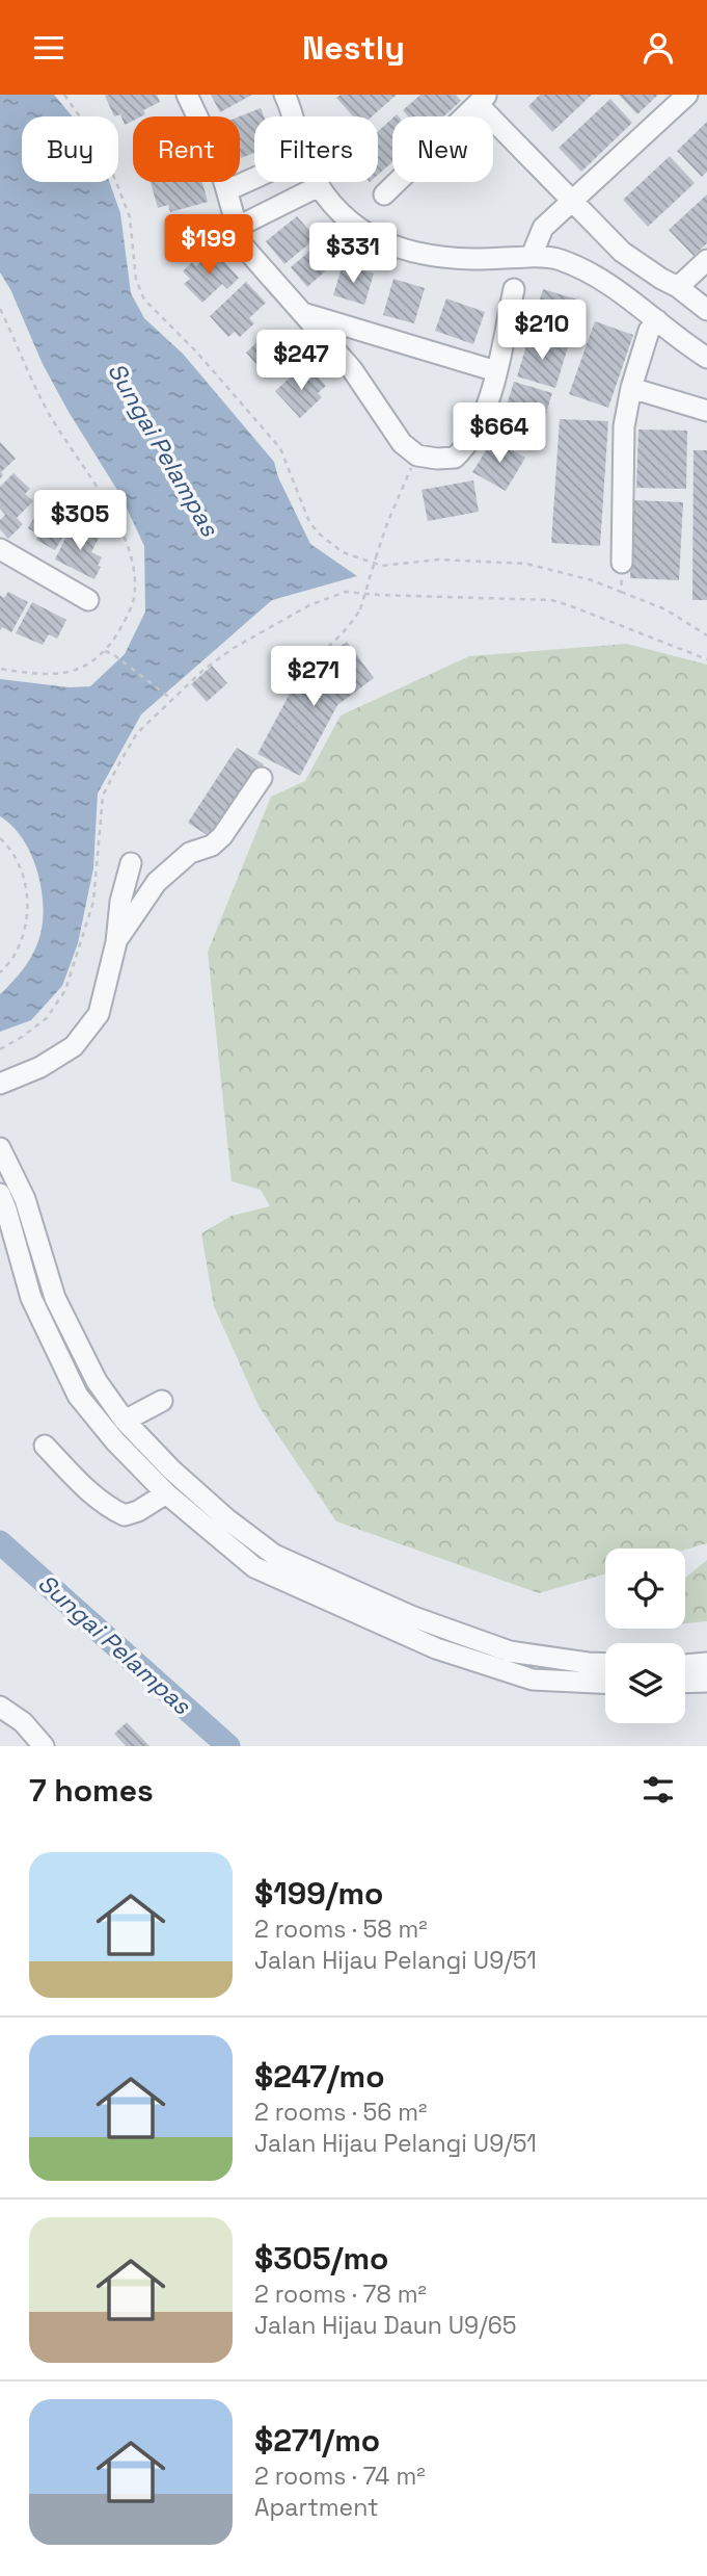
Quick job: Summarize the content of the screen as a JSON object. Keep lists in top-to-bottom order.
{
  "water": ["Sungai Pelampas"],
  "page": {
    "header": "Nestly",
    "chip": [
      "Buy",
      "Rent",
      "Filters",
      "New"
    ],
    "price": [
      "$199",
      "$331",
      "$210",
      "$247",
      "$664",
      "$305",
      "$271"
    ],
    "heading": "7 homes",
    "list": [
      {
        "name": "$199/mo",
        "note": "2 rooms · 58 m² · Jalan Hijau Pelangi U9/51"
      },
      {
        "name": "$247/mo",
        "note": "2 rooms · 56 m² · Jalan Hijau Pelangi U9/51"
      },
      {
        "name": "$305/mo",
        "note": "2 rooms · 78 m² · Jalan Hijau Daun U9/65"
      },
      {
        "name": "$271/mo",
        "note": "2 rooms · 74 m² · Apartment"
      }
    ]
  }
}
